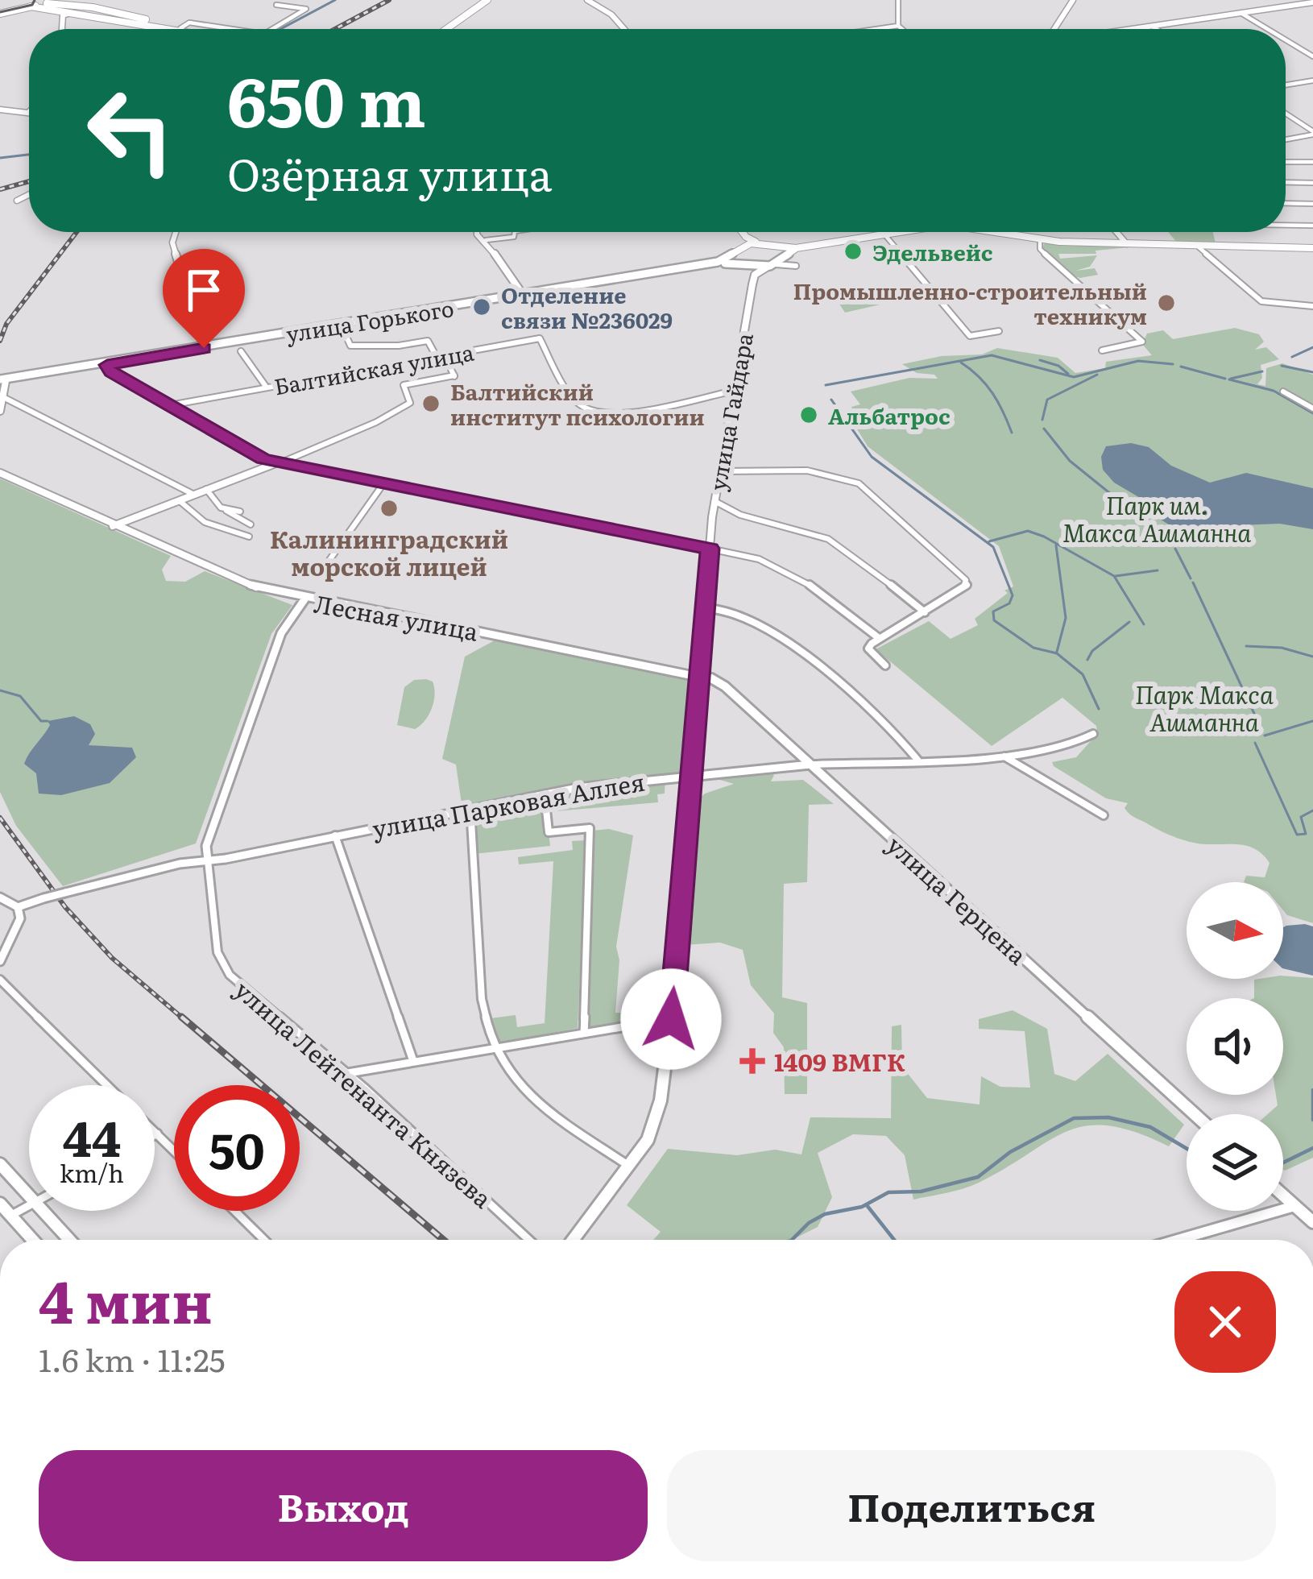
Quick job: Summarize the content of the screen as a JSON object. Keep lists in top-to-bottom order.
{
  "streets": {
    "main road": ["улица Горького", "улица Гайдара", "улица Герцена"],
    "street": [
      "Балтийская улица",
      "Лесная улица",
      "улица Парковая Аллея",
      "улица Лейтенанта Князева"
    ]
  },
  "crossings": [
    ["Балтийская улица", "улица Гайдара"],
    ["улица Гайдара", "Лесная улица"],
    ["улица Гайдара", "улица Парковая Аллея"],
    ["улица Гайдара", "улица Герцена"],
    ["Лесная улица", "улица Герцена"],
    ["улица Парковая Аллея", "улица Герцена"],
    ["улица Парковая Аллея", "улица Лейтенанта Князева"]
  ],
  "parks": ["Парк им. Макса Ашманна", "Парк Макса Ашманна"],
  "places": {
    "other": [
      "Эдельвейс",
      "Промышленно-строительный техникум",
      "Отделение связи №236029",
      "Балтийский институт психологии",
      "Альбатрос",
      "Калининградский морской лицей"
    ],
    "health": ["1409 ВМГК"]
  },
  "north": "right",
  "page": {
    "turn": ["650 m", "Озёрная улица"],
    "speed": "44 km/h",
    "limit": "50",
    "heading": ["4 мин", "1.6 km · 11:25"],
    "buttons": ["Выход", "Поделиться"]
  }
}
